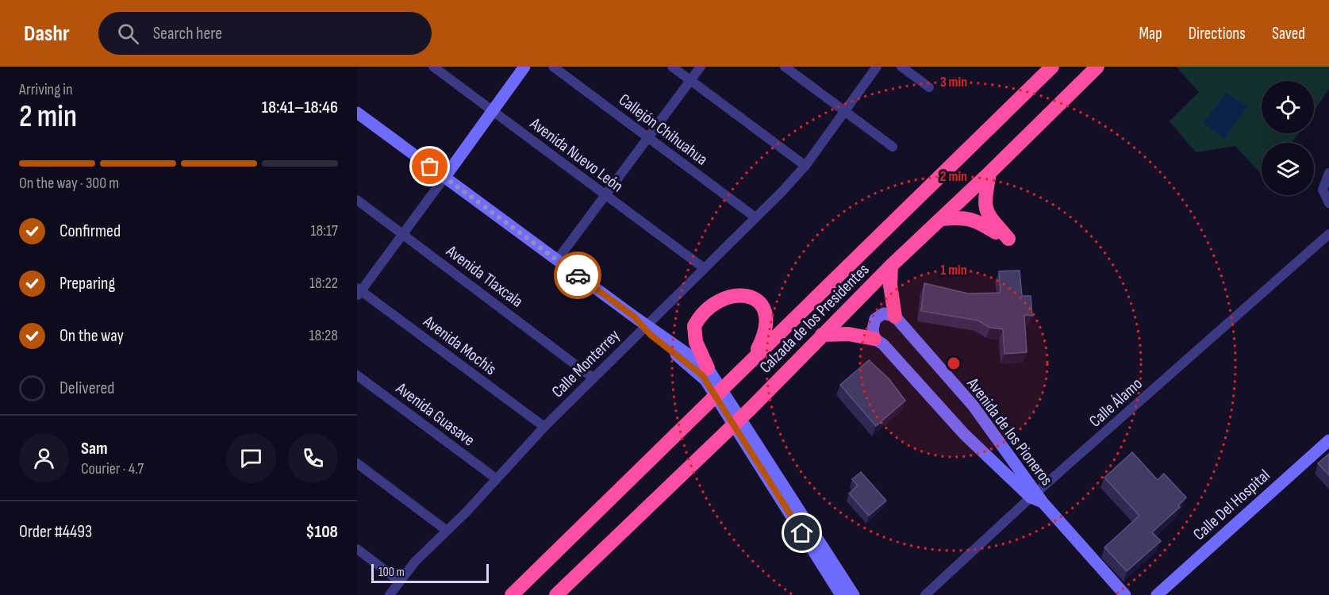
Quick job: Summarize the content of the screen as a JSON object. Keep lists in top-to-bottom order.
{
  "streets": {
    "highway": ["Calzada de los Presidentes"],
    "street": [
      "Callejón Chihuahua",
      "Avenida Nuevo León",
      "Avenida Tlaxcala",
      "Avenida Mochis",
      "Calle Monterrey",
      "Calle Álamo",
      "Avenida Guasave",
      "Avenida de los Pioneros",
      "Calle Del Hospital"
    ]
  },
  "crossings": [
    ["Callejón Chihuahua", "Calle Monterrey"],
    ["Avenida Nuevo León", "Calle Monterrey"],
    ["Avenida Tlaxcala", "Calle Monterrey"],
    ["Avenida Mochis", "Calle Monterrey"],
    ["Calle Monterrey", "Avenida Guasave"],
    ["Calle Álamo", "Avenida de los Pioneros"]
  ],
  "scale_bar": "100 m",
  "page": {
    "header": "Dashr",
    "search": "Search here",
    "nav": ["Map", "Directions", "Saved"],
    "heading": ["2 min", "Arriving in", "18:41–18:46"],
    "panel": [
      "Sam",
      "Courier · 4.7",
      "Order #4493",
      "$108"
    ],
    "bar": "On the way · 300 m",
    "list": [
      ["Confirmed", "18:17"],
      ["Preparing", "18:22"],
      ["On the way", "18:28"],
      "Delivered"
    ],
    "scale": "100 m"
  },
  "rings": ["3 min", "2 min", "1 min"]
}
